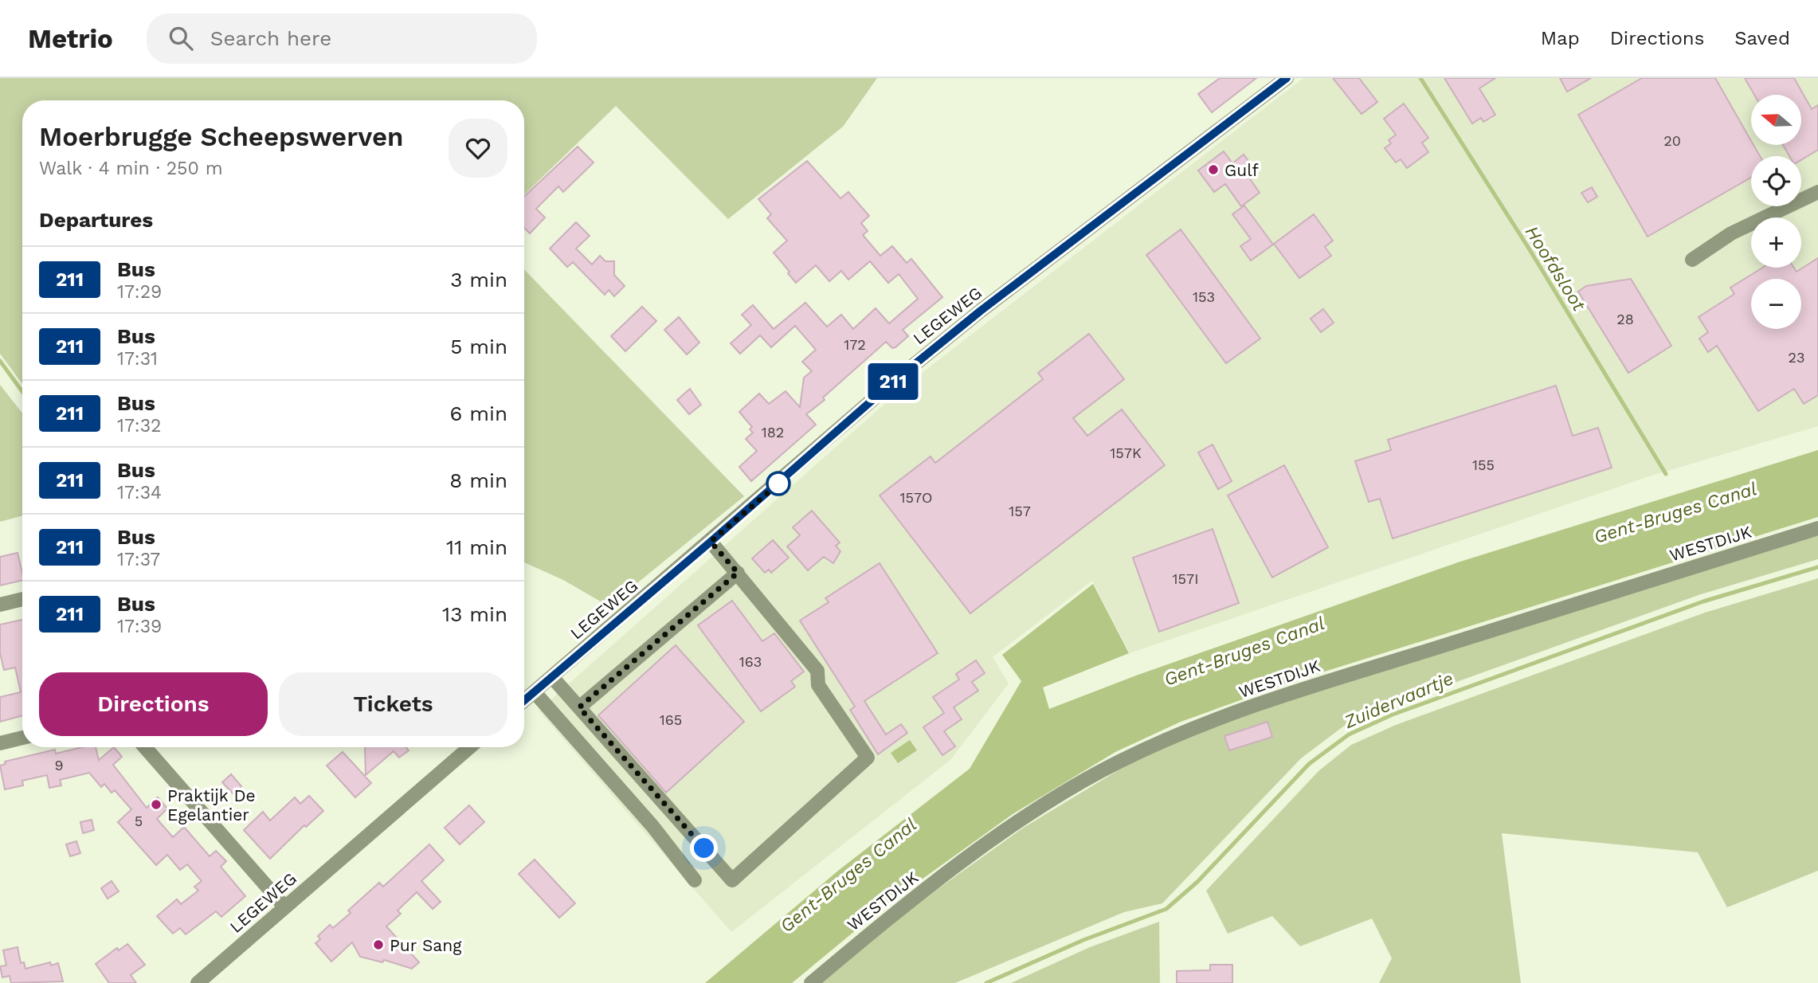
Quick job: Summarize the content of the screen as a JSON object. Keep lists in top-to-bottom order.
{
  "streets": {
    "street": ["LEGEWEG", "WESTDIJK"]
  },
  "water": ["Hoofdsloot", "Gent-Bruges Canal", "Zuidervaartje"],
  "places": ["Gulf", "Praktijk De Egelantier", "Pur Sang"],
  "lines": ["bus line 211"],
  "house_numbers": [
    "20",
    "153",
    "28",
    "172",
    "23",
    "182",
    "157K",
    "155",
    "157O",
    "157",
    "157I",
    "163",
    "165",
    "9",
    "5"
  ],
  "north": "left",
  "page": {
    "header": "Metrio",
    "search": "Search here",
    "nav": ["Map", "Directions", "Saved"],
    "on_map": "211",
    "map_buttons": ["+", "−"],
    "heading": [
      ["Moerbrugge Scheepswerven", "Walk · 4 min · 250 m"],
      "Departures"
    ],
    "list": [
      {
        "mark": "211",
        "name": "Bus",
        "note": "17:29",
        "value": "3 min"
      },
      {
        "mark": "211",
        "name": "Bus",
        "note": "17:31",
        "value": "5 min"
      },
      {
        "mark": "211",
        "name": "Bus",
        "note": "17:32",
        "value": "6 min"
      },
      {
        "mark": "211",
        "name": "Bus",
        "note": "17:34",
        "value": "8 min"
      },
      {
        "mark": "211",
        "name": "Bus",
        "note": "17:37",
        "value": "11 min"
      },
      {
        "mark": "211",
        "name": "Bus",
        "note": "17:39",
        "value": "13 min"
      }
    ],
    "buttons": ["Directions", "Tickets"]
  }
}
